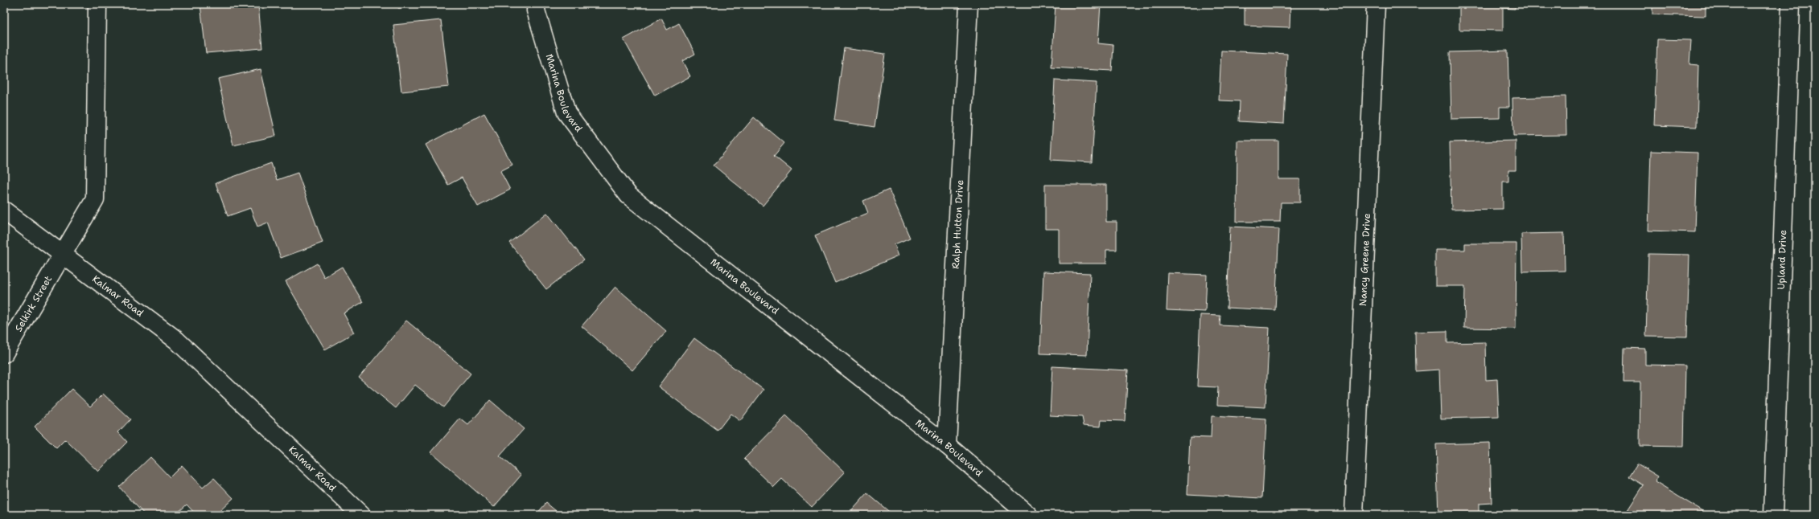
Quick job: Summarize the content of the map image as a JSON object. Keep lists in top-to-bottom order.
{
  "streets": {
    "street": [
      "Marina Boulevard",
      "Ralph Hutton Drive",
      "Nancy Greene Drive",
      "Upland Drive",
      "Kalmar Road",
      "Selkirk Street"
    ]
  },
  "crossings": [
    ["Marina Boulevard", "Ralph Hutton Drive"],
    ["Kalmar Road", "Selkirk Street"]
  ]
}
